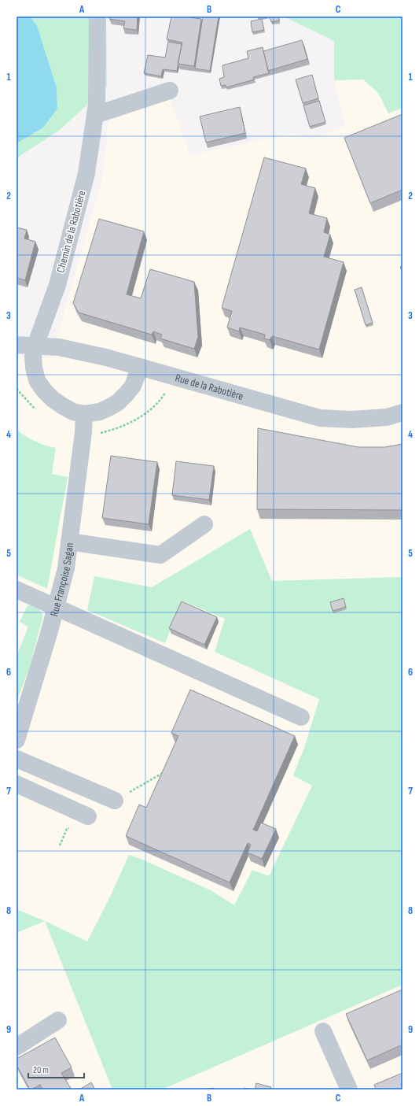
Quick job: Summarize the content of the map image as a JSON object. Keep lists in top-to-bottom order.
{
  "streets": {
    "street": ["Chemin de la Rabotière", "Rue de la Rabotière", "Rue Françoise Sagan"]
  },
  "crossings": [
    ["Chemin de la Rabotière", "Rue de la Rabotière"],
    ["Chemin de la Rabotière", "Rue Françoise Sagan"]
  ],
  "scale_bar": "20 m",
  "grid": {
    "columns": ["A", "B", "C"],
    "rows": [
      "1",
      "2",
      "3",
      "4",
      "5",
      "6",
      "7",
      "8",
      "9"
    ]
  }
}
